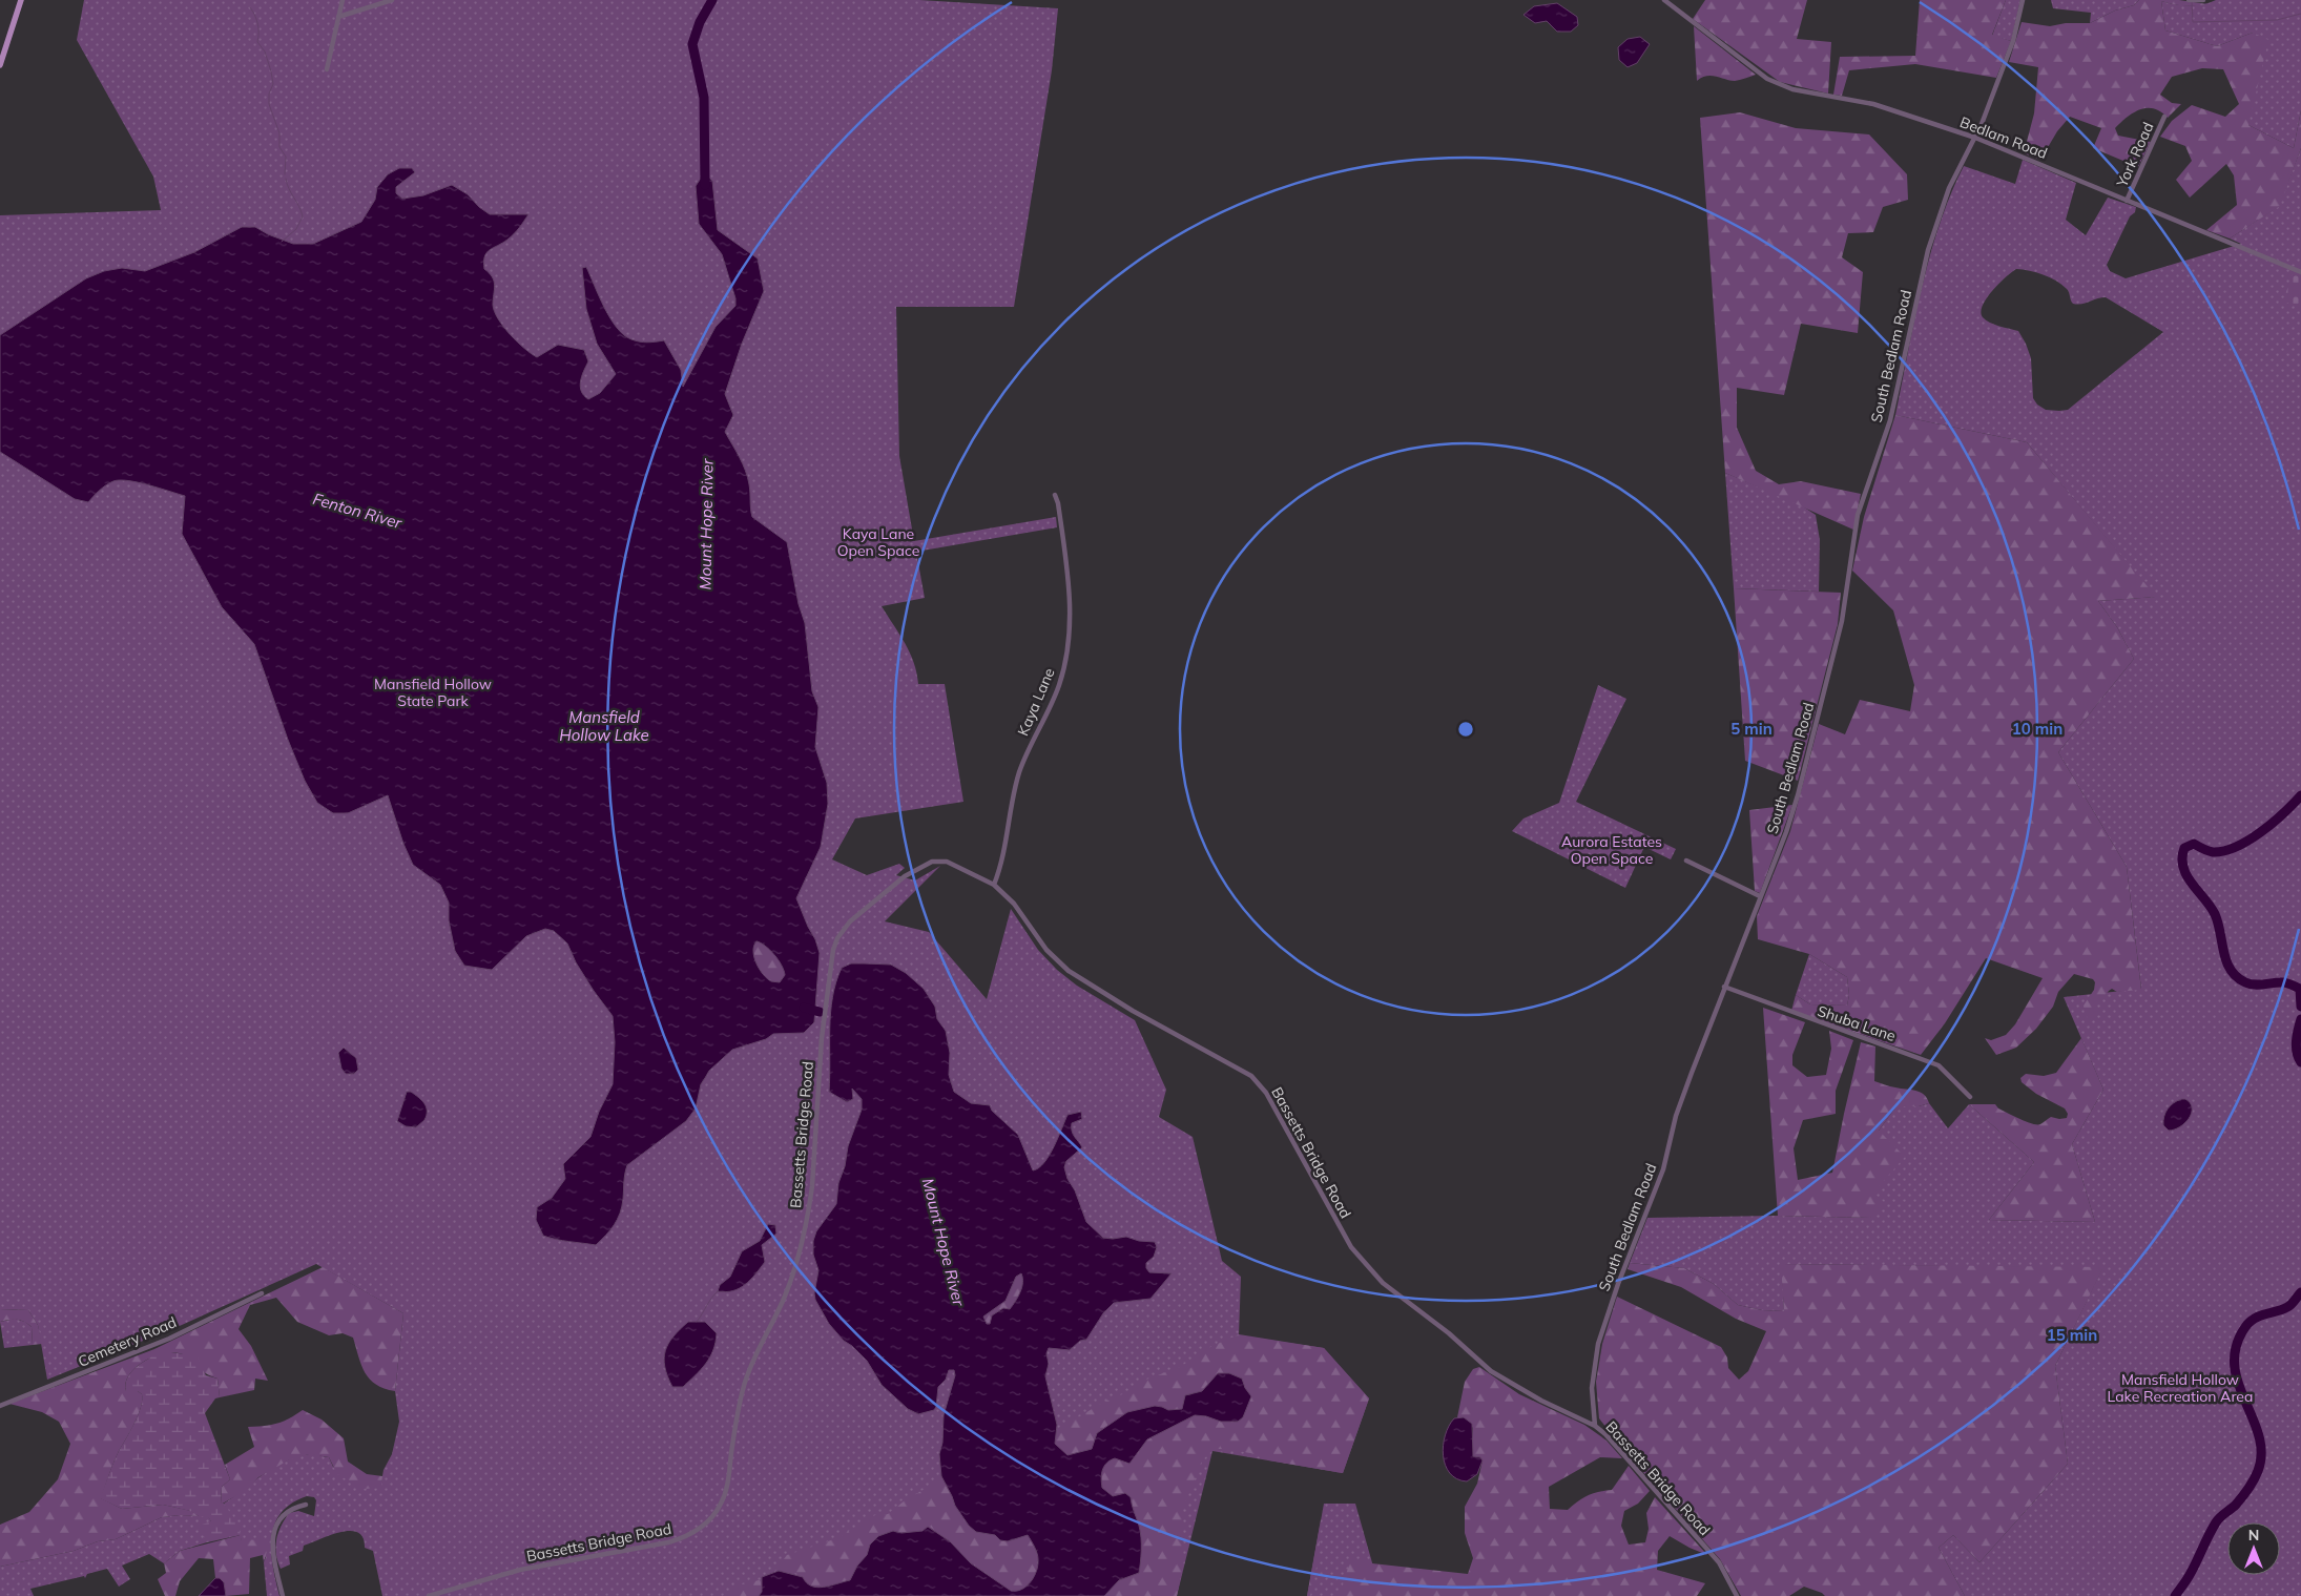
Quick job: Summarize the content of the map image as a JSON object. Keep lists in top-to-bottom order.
{
  "streets": {
    "street": [
      "Bedlam Road",
      "York Road",
      "South Bedlam Road",
      "Kaya Lane",
      "Shuba Lane",
      "Bassetts Bridge Road",
      "Cemetery Road"
    ]
  },
  "crossings": [
    ["Bedlam Road", "York Road"],
    ["Bedlam Road", "South Bedlam Road"],
    ["South Bedlam Road", "Shuba Lane"],
    ["South Bedlam Road", "Bassetts Bridge Road"],
    ["Kaya Lane", "Bassetts Bridge Road"]
  ],
  "water": ["Fenton River", "Mount Hope River", "Mansfield Hollow Lake"],
  "parks": [
    "Kaya Lane Open Space",
    "Mansfield Hollow State Park",
    "Aurora Estates Open Space",
    "Mansfield Hollow Lake Recreation Area"
  ],
  "north": "top",
  "rings": ["5 min", "10 min", "15 min"]
}
